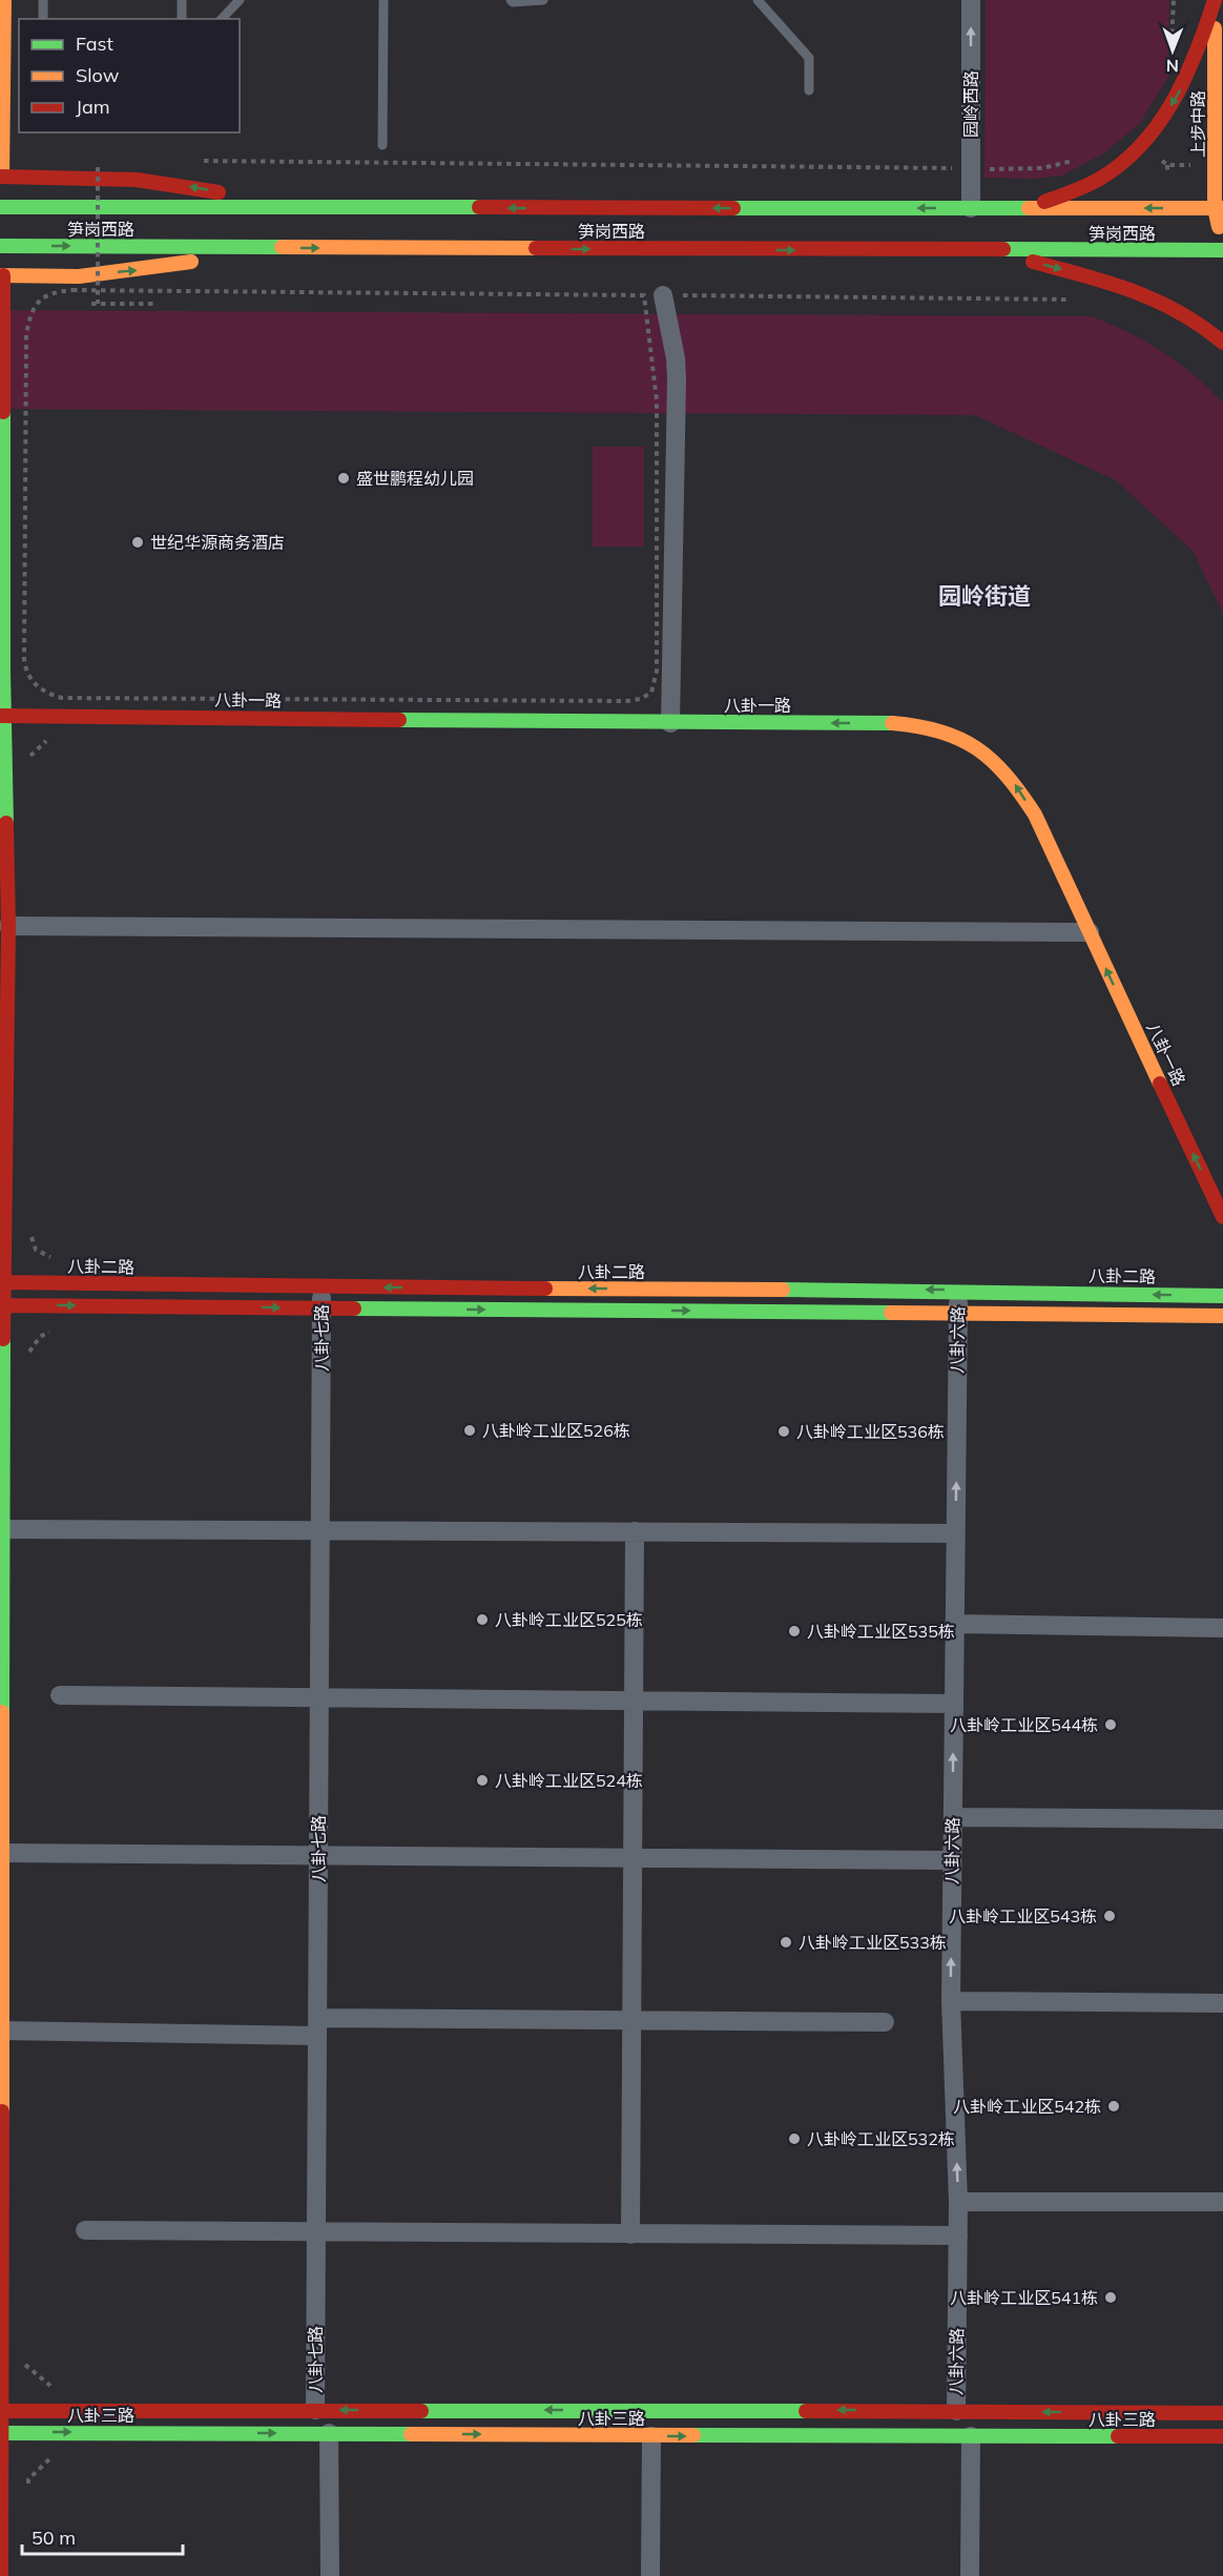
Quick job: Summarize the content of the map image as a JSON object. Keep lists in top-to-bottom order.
{
  "streets": {
    "street": [
      "园岭西路",
      "上步中路",
      "笋岗西路",
      "八卦一路",
      "八卦二路",
      "八卦七路",
      "八卦六路",
      "八卦三路"
    ]
  },
  "crossings": [
    ["园岭西路", "笋岗西路"],
    ["上步中路", "笋岗西路"],
    ["八卦二路", "八卦七路"],
    ["八卦二路", "八卦六路"],
    ["八卦七路", "八卦三路"],
    ["八卦六路", "八卦三路"]
  ],
  "one_way": ["园岭西路", "八卦一路", "八卦六路"],
  "districts": ["园岭街道"],
  "places": [
    "盛世鹏程幼儿园",
    "世纪华源商务酒店",
    "八卦岭工业区526栋",
    "八卦岭工业区536栋",
    "八卦岭工业区525栋",
    "八卦岭工业区535栋",
    "八卦岭工业区544栋",
    "八卦岭工业区524栋",
    "八卦岭工业区543栋",
    "八卦岭工业区533栋",
    "八卦岭工业区542栋",
    "八卦岭工业区532栋",
    "八卦岭工业区541栋"
  ],
  "legend": ["Fast", "Slow", "Jam"],
  "scale_bar": "50 m",
  "north": "bottom"
}
